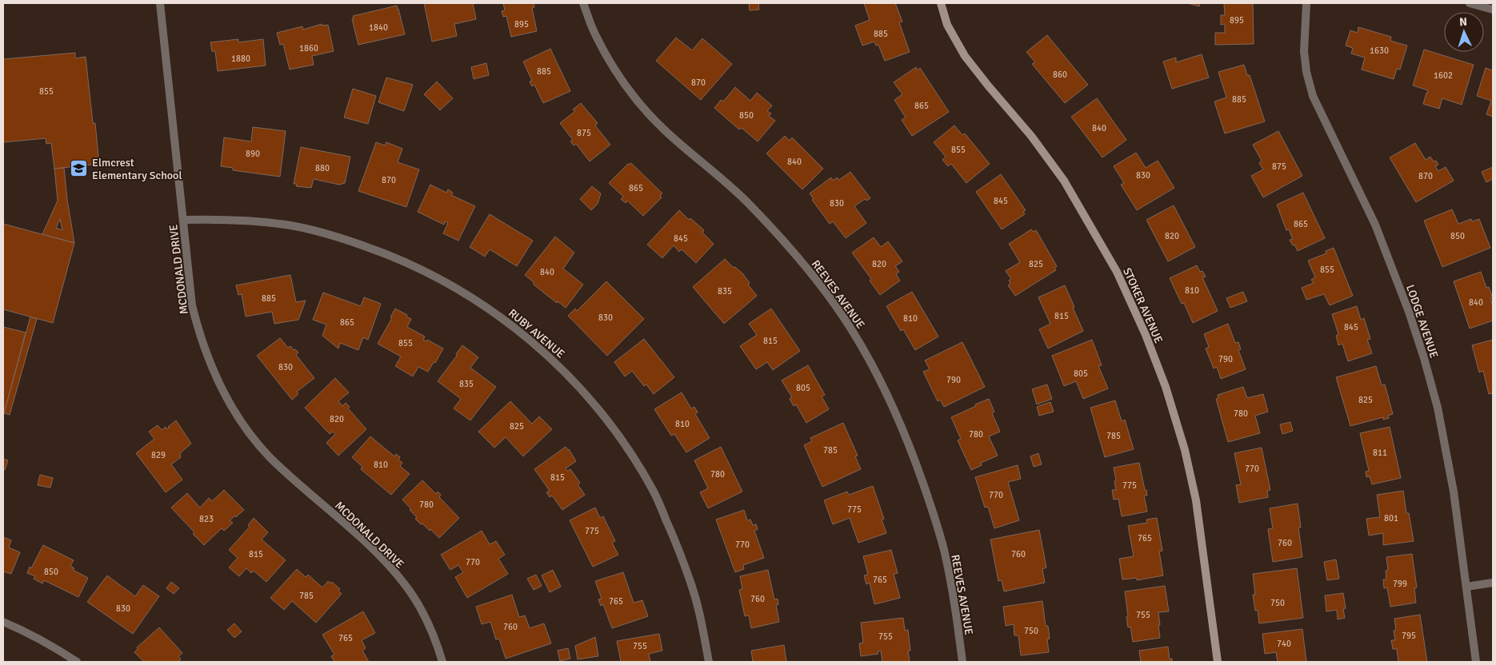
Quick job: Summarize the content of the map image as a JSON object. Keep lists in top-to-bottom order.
{
  "streets": {
    "street": [
      "MCDONALD DRIVE",
      "REEVES AVENUE",
      "STOKER AVENUE",
      "LODGE AVENUE",
      "RUBY AVENUE"
    ]
  },
  "crossings": [
    ["MCDONALD DRIVE", "RUBY AVENUE"]
  ],
  "places": {
    "school or university": ["Elmcrest Elementary School"]
  },
  "house_numbers": [
    "895",
    "895",
    "1840",
    "885",
    "1860",
    "1630",
    "1880",
    "885",
    "860",
    "1602",
    "870",
    "855",
    "885",
    "865",
    "850",
    "840",
    "875",
    "855",
    "890",
    "840",
    "875",
    "880",
    "830",
    "870",
    "870",
    "865",
    "845",
    "830",
    "865",
    "820",
    "850",
    "845",
    "820",
    "825",
    "855",
    "840",
    "810",
    "835",
    "885",
    "840",
    "815",
    "830",
    "810",
    "865",
    "845",
    "815",
    "855",
    "790",
    "830",
    "805",
    "790",
    "835",
    "805",
    "825",
    "780",
    "820",
    "810",
    "825",
    "780",
    "785",
    "785",
    "811",
    "829",
    "810",
    "770",
    "780",
    "815",
    "775",
    "770",
    "780",
    "775",
    "801",
    "823",
    "775",
    "765",
    "760",
    "770",
    "815",
    "760",
    "770",
    "850",
    "765",
    "799",
    "785",
    "760",
    "765",
    "750",
    "830",
    "755",
    "760",
    "750",
    "795",
    "755",
    "765",
    "740",
    "755"
  ],
  "north": "top"
}
